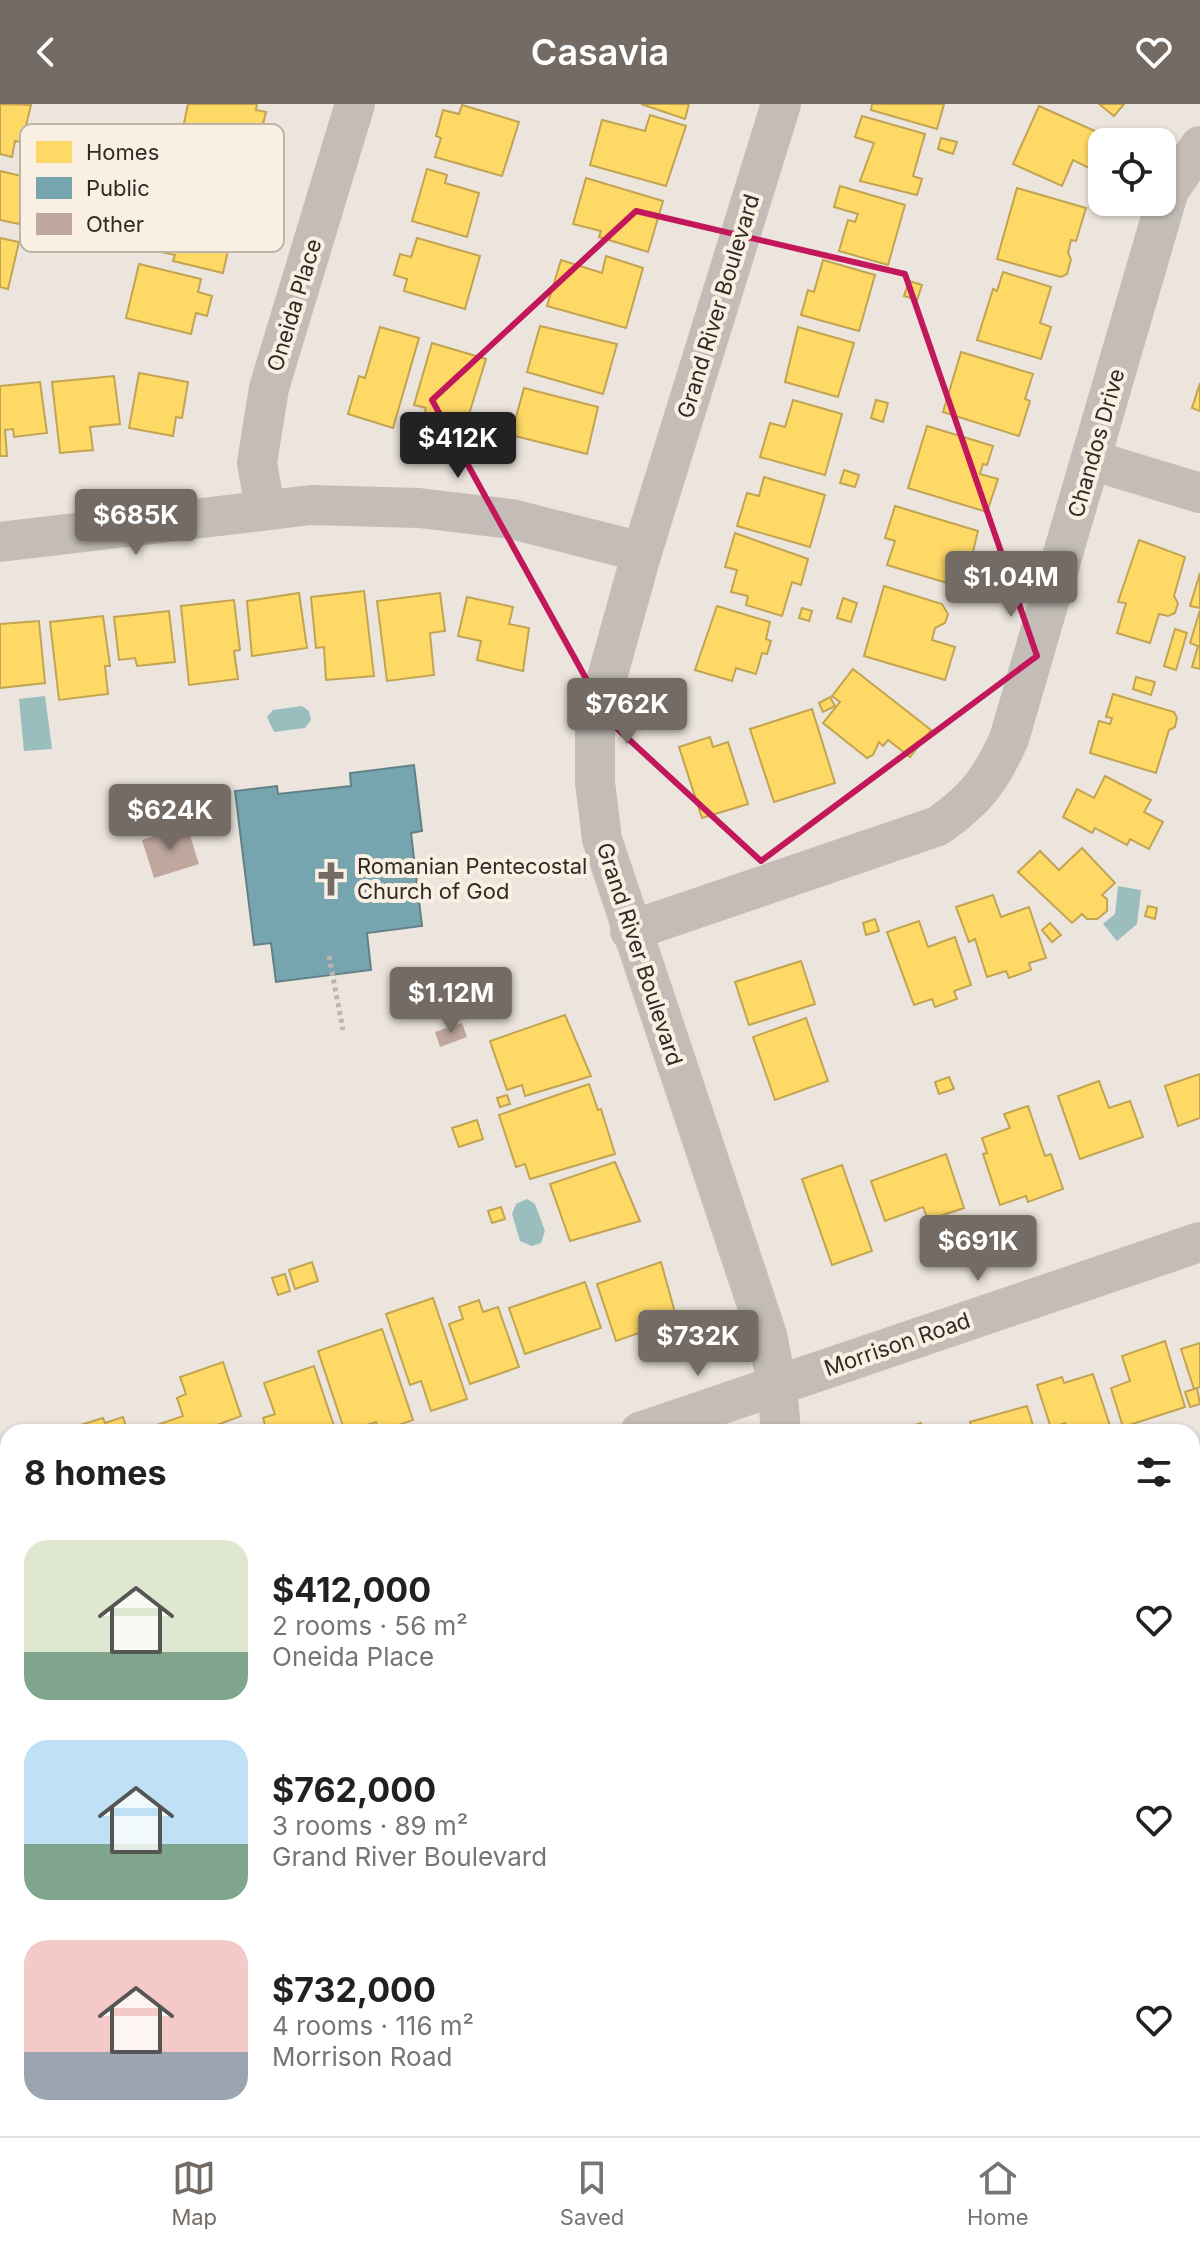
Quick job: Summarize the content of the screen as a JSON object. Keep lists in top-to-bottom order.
{
  "streets": {
    "street": [
      "Oneida Place",
      "Grand River Boulevard",
      "Chandos Drive",
      "Morrison Road"
    ]
  },
  "crossings": [
    ["Grand River Boulevard", "Chandos Drive"],
    ["Grand River Boulevard", "Morrison Road"]
  ],
  "places": {
    "church": ["Romanian Pentecostal Church of God"]
  },
  "legend": ["Homes", "Public", "Other"],
  "page": {
    "header": "Casavia",
    "price": [
      "$412K",
      "$685K",
      "$1.04M",
      "$762K",
      "$624K",
      "$1.12M",
      "$691K",
      "$732K"
    ],
    "heading": "8 homes",
    "list": [
      {
        "name": "$412,000",
        "note": "2 rooms · 56 m² · Oneida Place"
      },
      {
        "name": "$762,000",
        "note": "3 rooms · 89 m² · Grand River Boulevard"
      },
      {
        "name": "$732,000",
        "note": "4 rooms · 116 m² · Morrison Road"
      }
    ],
    "tabs": ["Map", "Saved", "Home"]
  }
}
